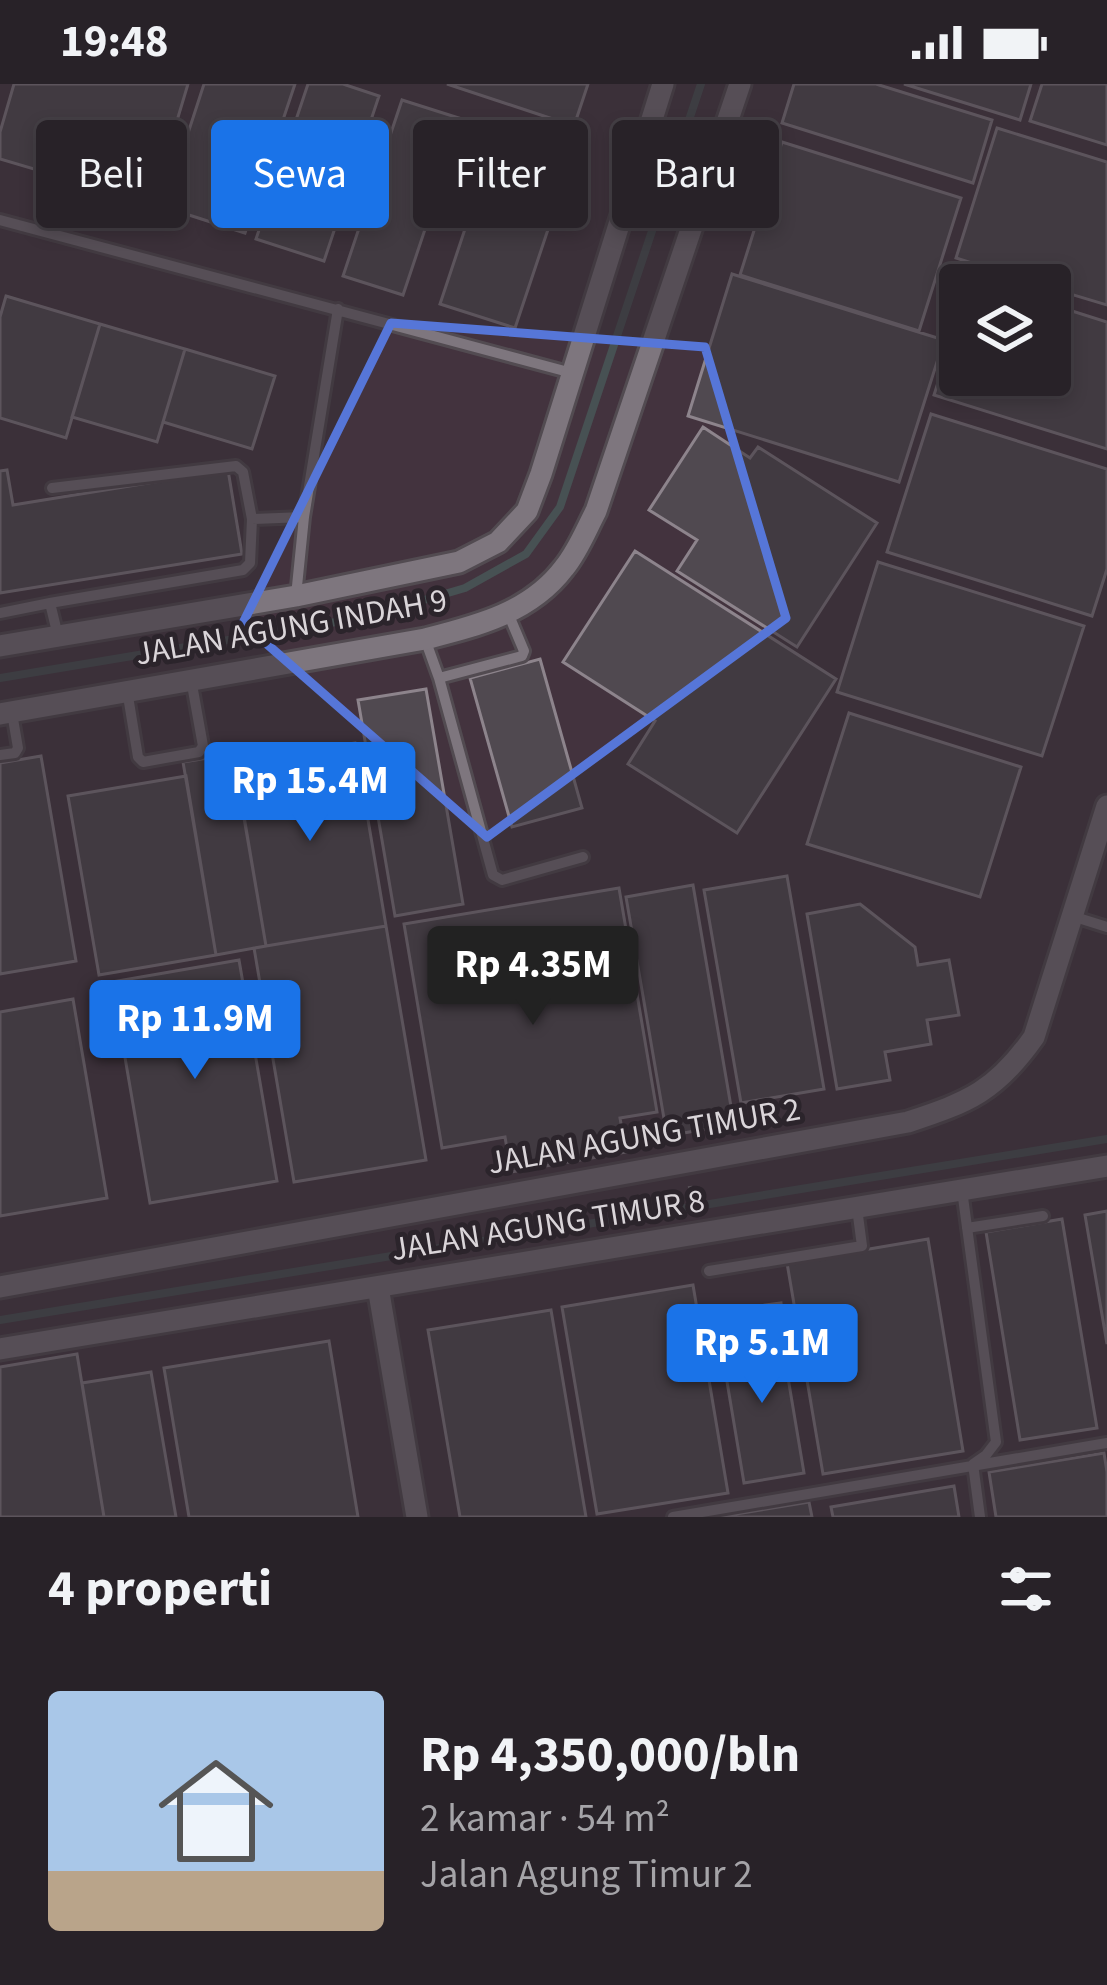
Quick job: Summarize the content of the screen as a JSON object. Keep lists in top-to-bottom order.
{
  "streets": {
    "street": ["JALAN AGUNG INDAH 9", "JALAN AGUNG TIMUR 2", "JALAN AGUNG TIMUR 8"]
  },
  "page": {
    "status": "19:48",
    "chip": [
      "Beli",
      "Sewa",
      "Filter",
      "Baru"
    ],
    "price": [
      "Rp 15.4M",
      "Rp 4.35M",
      "Rp 11.9M",
      "Rp 5.1M"
    ],
    "heading": "4 properti",
    "list": [
      {
        "name": "Rp 4,350,000/bln",
        "note": "2 kamar · 54 m² · Jalan Agung Timur 2"
      }
    ]
  }
}
